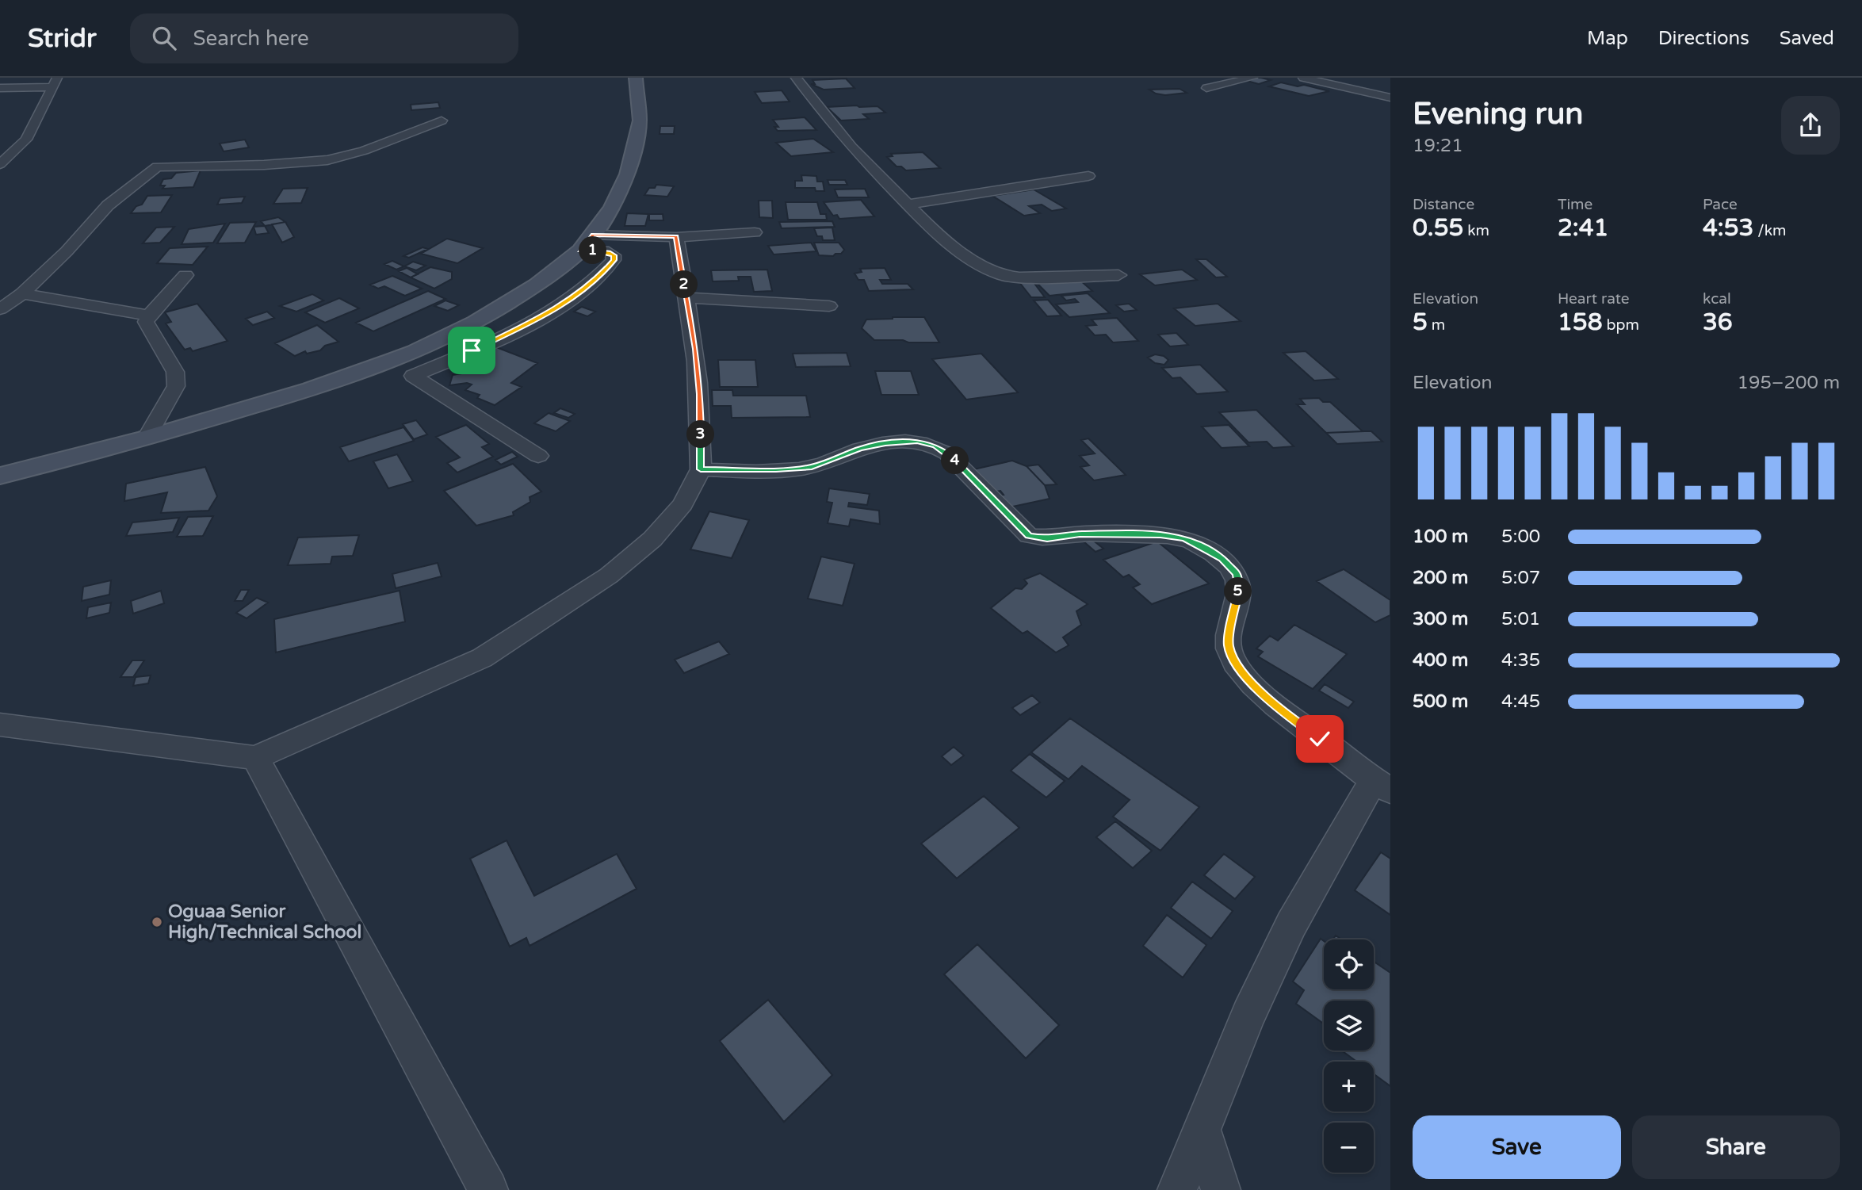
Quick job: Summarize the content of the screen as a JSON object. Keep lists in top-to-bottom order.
{
  "places": ["Oguaa Senior High/Technical School"],
  "page": {
    "header": "Stridr",
    "search": "Search here",
    "nav": ["Map", "Directions", "Saved"],
    "heading": ["Evening run", "19:21"],
    "stats": [
      ["Distance", "0.55 km"],
      ["Time", "2:41"],
      ["Pace", "4:53 /km"],
      ["Elevation", "5 m"],
      ["Heart rate", "158 bpm"],
      ["kcal", "36"]
    ],
    "pins": [
      "1",
      "2",
      "3",
      "4",
      "5"
    ],
    "chart": ["Elevation", "195–200 m"],
    "list": [
      {
        "name": "100 m",
        "note": "5:00"
      },
      {
        "name": "200 m",
        "note": "5:07"
      },
      {
        "name": "300 m",
        "note": "5:01"
      },
      {
        "name": "400 m",
        "note": "4:35"
      },
      {
        "name": "500 m",
        "note": "4:45"
      }
    ],
    "map_buttons": ["+", "−"],
    "buttons": ["Save", "Share"]
  }
}
